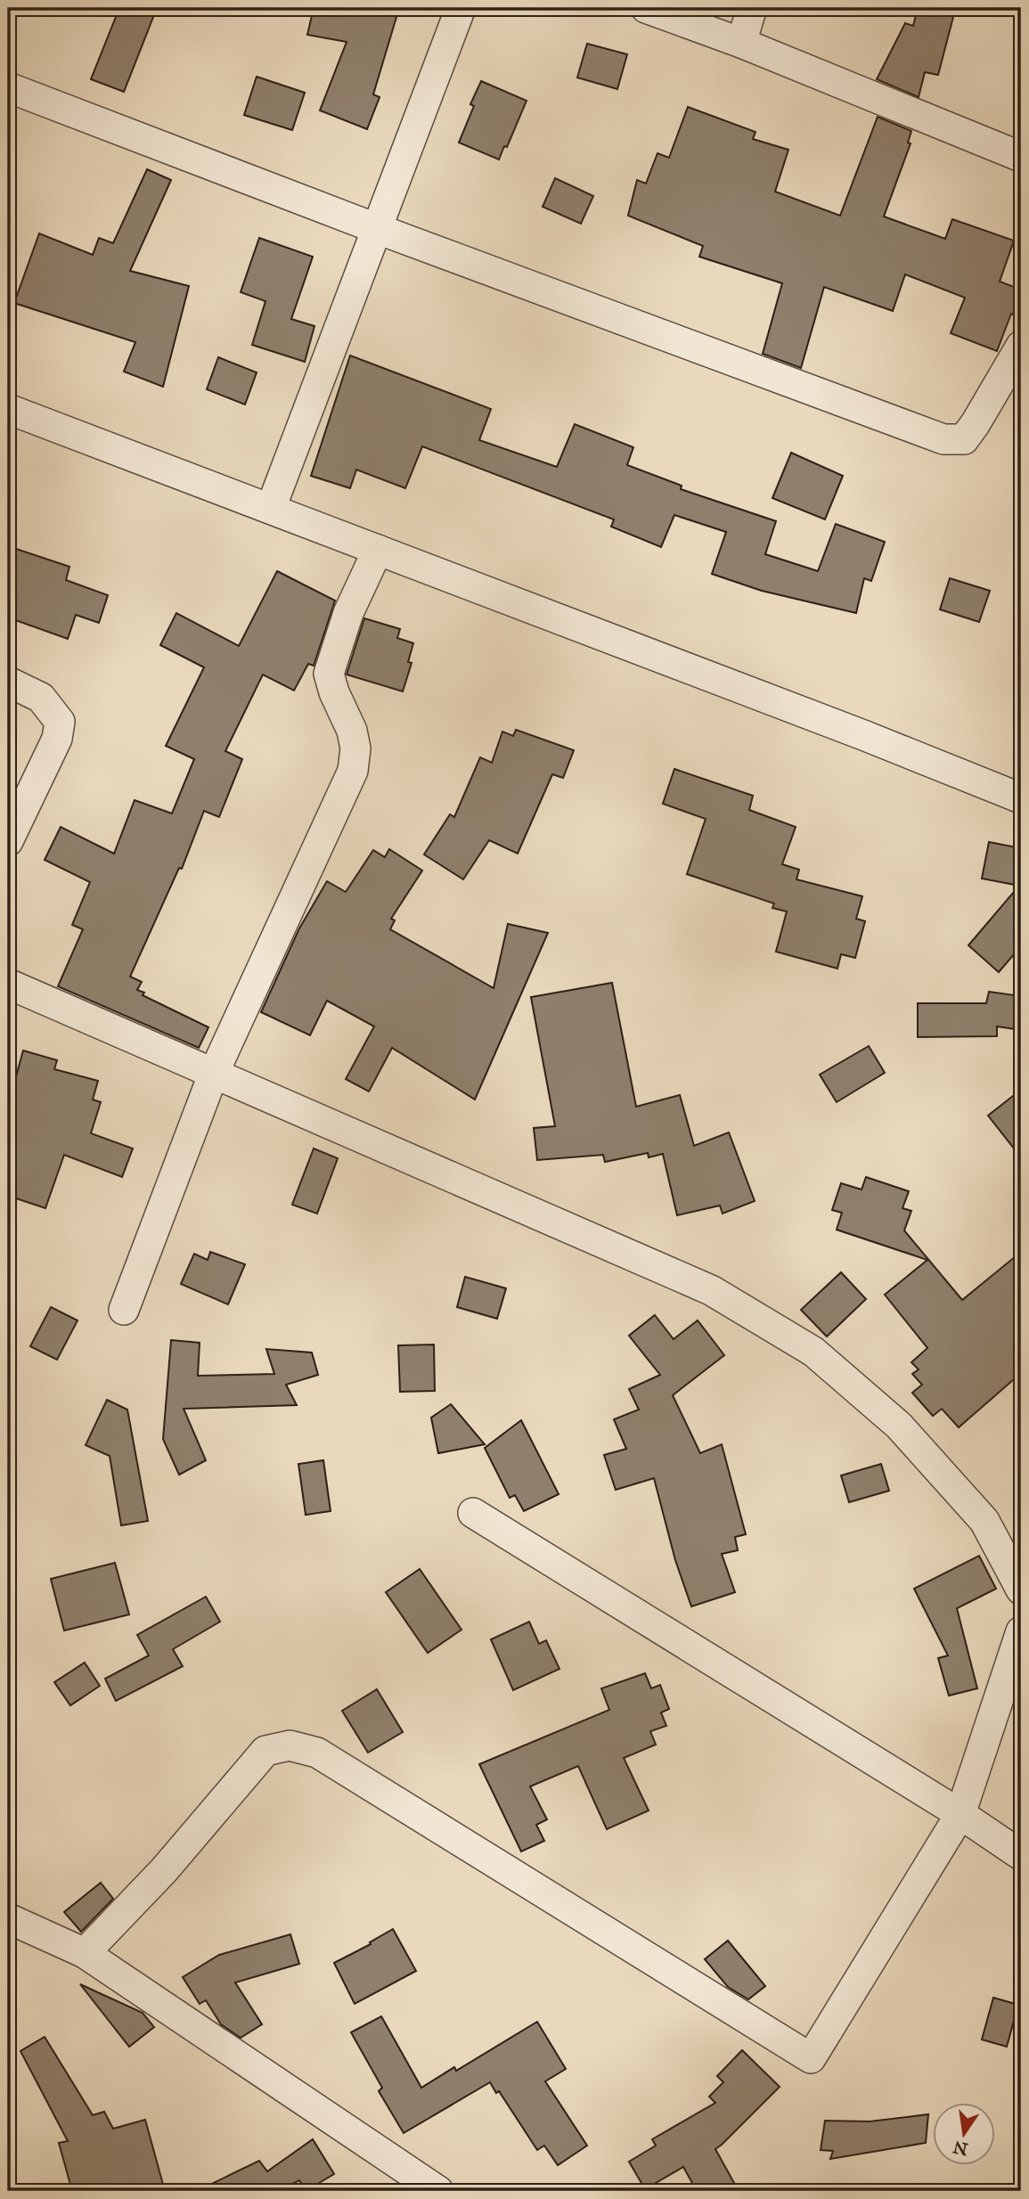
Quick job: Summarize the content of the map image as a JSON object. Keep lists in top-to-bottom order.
{
  "north": "bottom"
}
